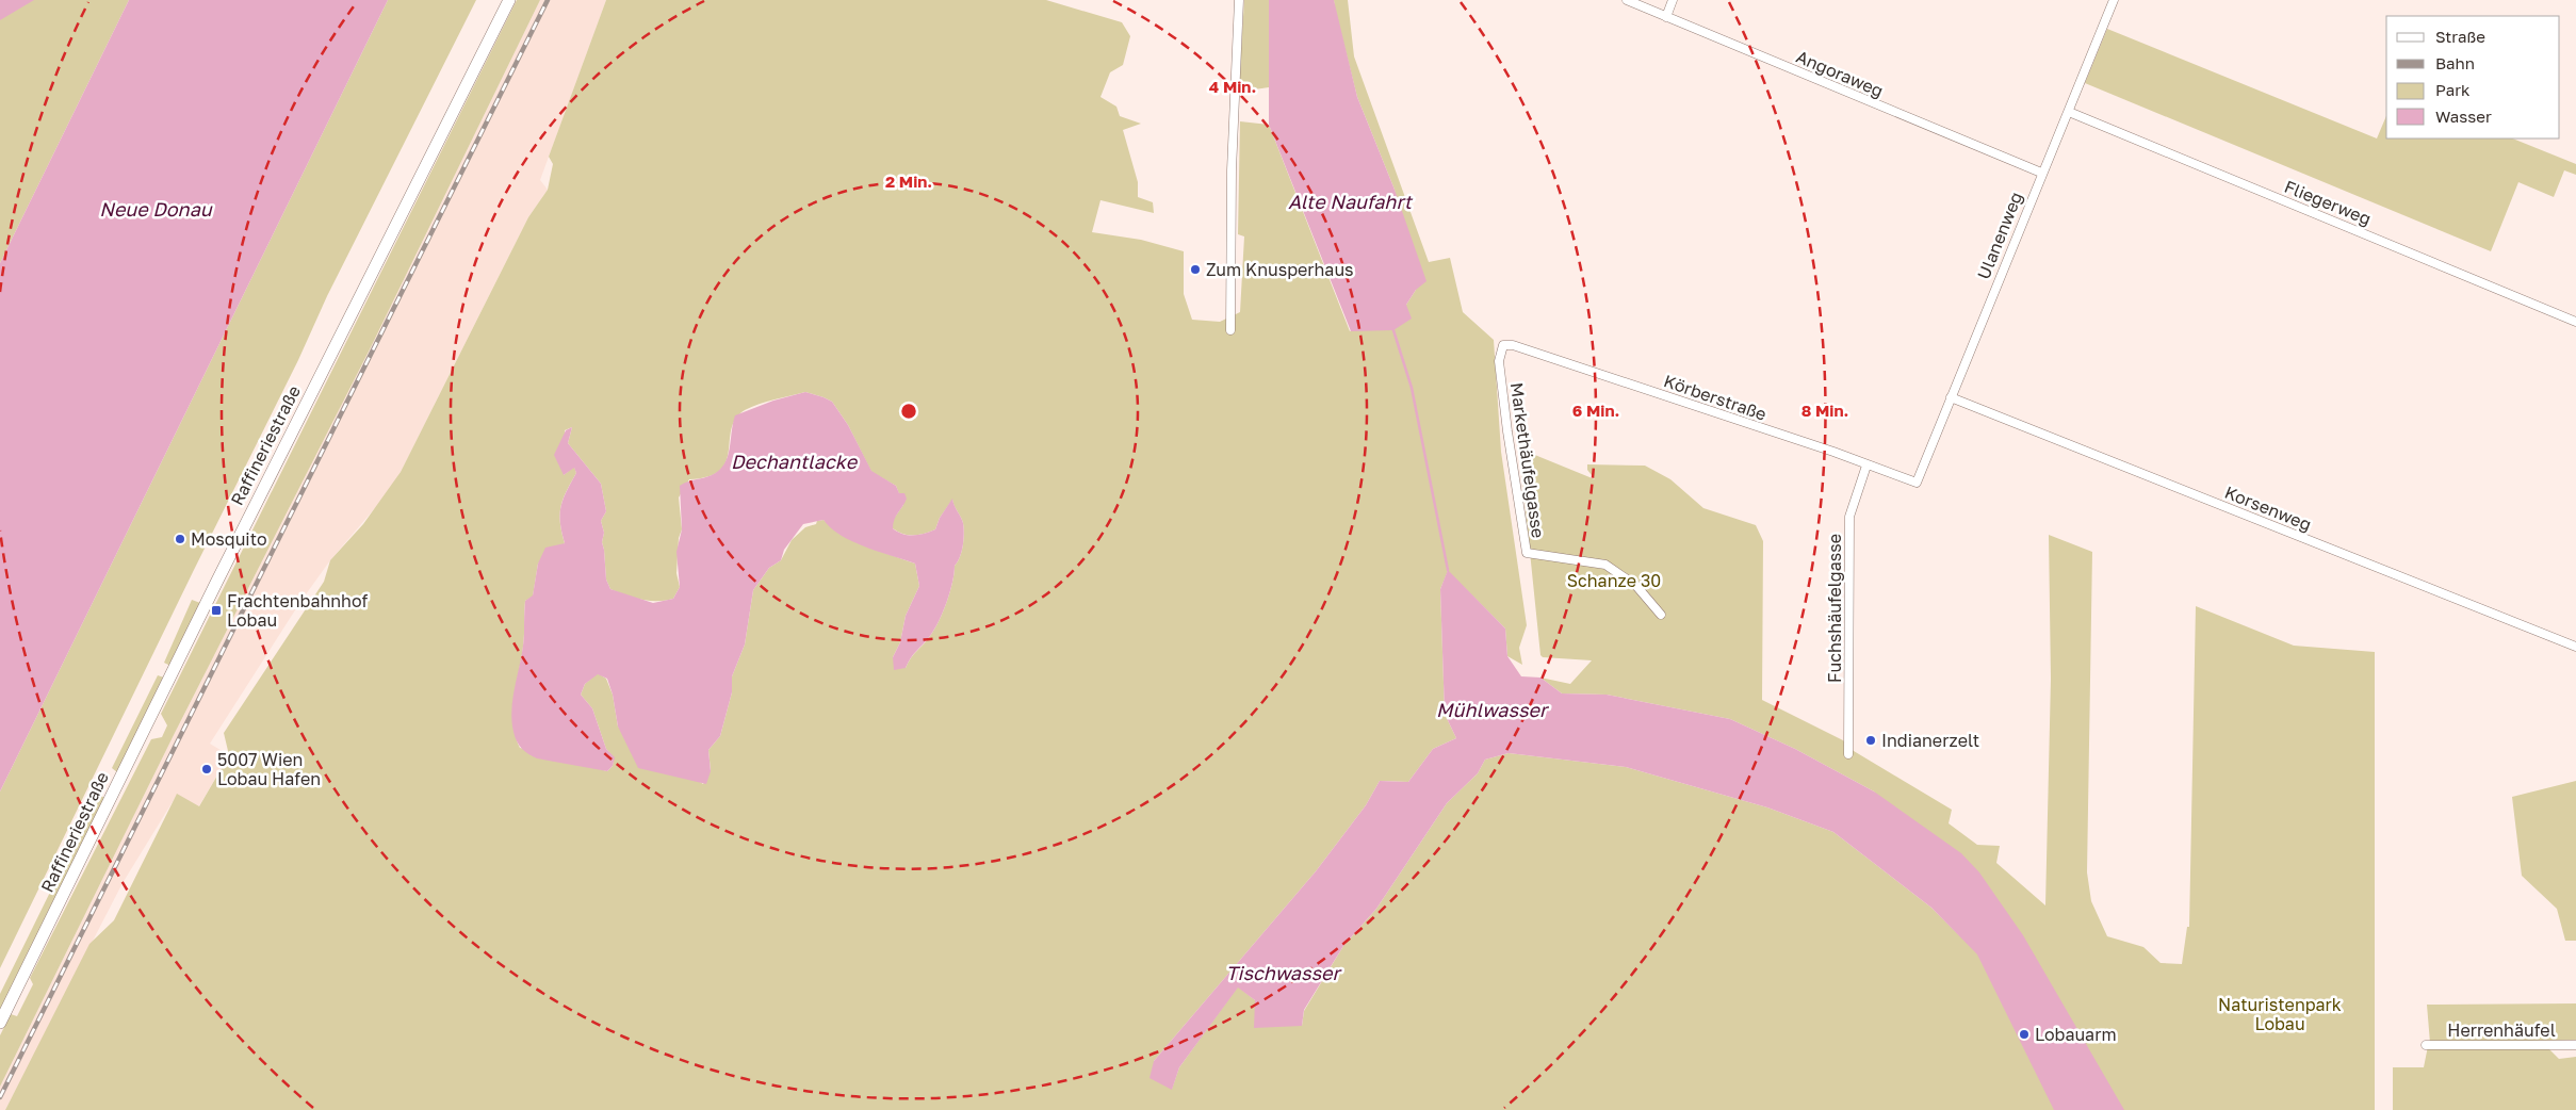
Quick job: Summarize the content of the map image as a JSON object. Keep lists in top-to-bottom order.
{
  "streets": {
    "street": [
      "Angoraweg",
      "Fliegerweg",
      "Ulanenweg",
      "Körberstraße",
      "Raffineriestraße",
      "Markethäufelgasse",
      "Korsenweg",
      "Fuchshäufelgasse",
      "Herrenhäufel"
    ]
  },
  "crossings": [
    ["Angoraweg", "Ulanenweg"],
    ["Fliegerweg", "Ulanenweg"],
    ["Ulanenweg", "Körberstraße"],
    ["Ulanenweg", "Korsenweg"],
    ["Körberstraße", "Markethäufelgasse"],
    ["Körberstraße", "Fuchshäufelgasse"]
  ],
  "water": [
    "Alte Naufahrt",
    "Neue Donau",
    "Dechantlacke",
    "Mühlwasser",
    "Tischwasser"
  ],
  "parks": ["Schanze 30", "Naturistenpark Lobau"],
  "places": {
    "other": [
      "Zum Knusperhaus",
      "Mosquito",
      "Indianerzelt",
      "5007 Wien Lobau Hafen",
      "Lobauarm"
    ],
    "transit": ["Frachtenbahnhof Lobau"]
  },
  "legend": [
    "Straße",
    "Bahn",
    "Park",
    "Wasser"
  ],
  "rings": [
    "4 Min.",
    "2 Min.",
    "6 Min.",
    "8 Min."
  ]
}
